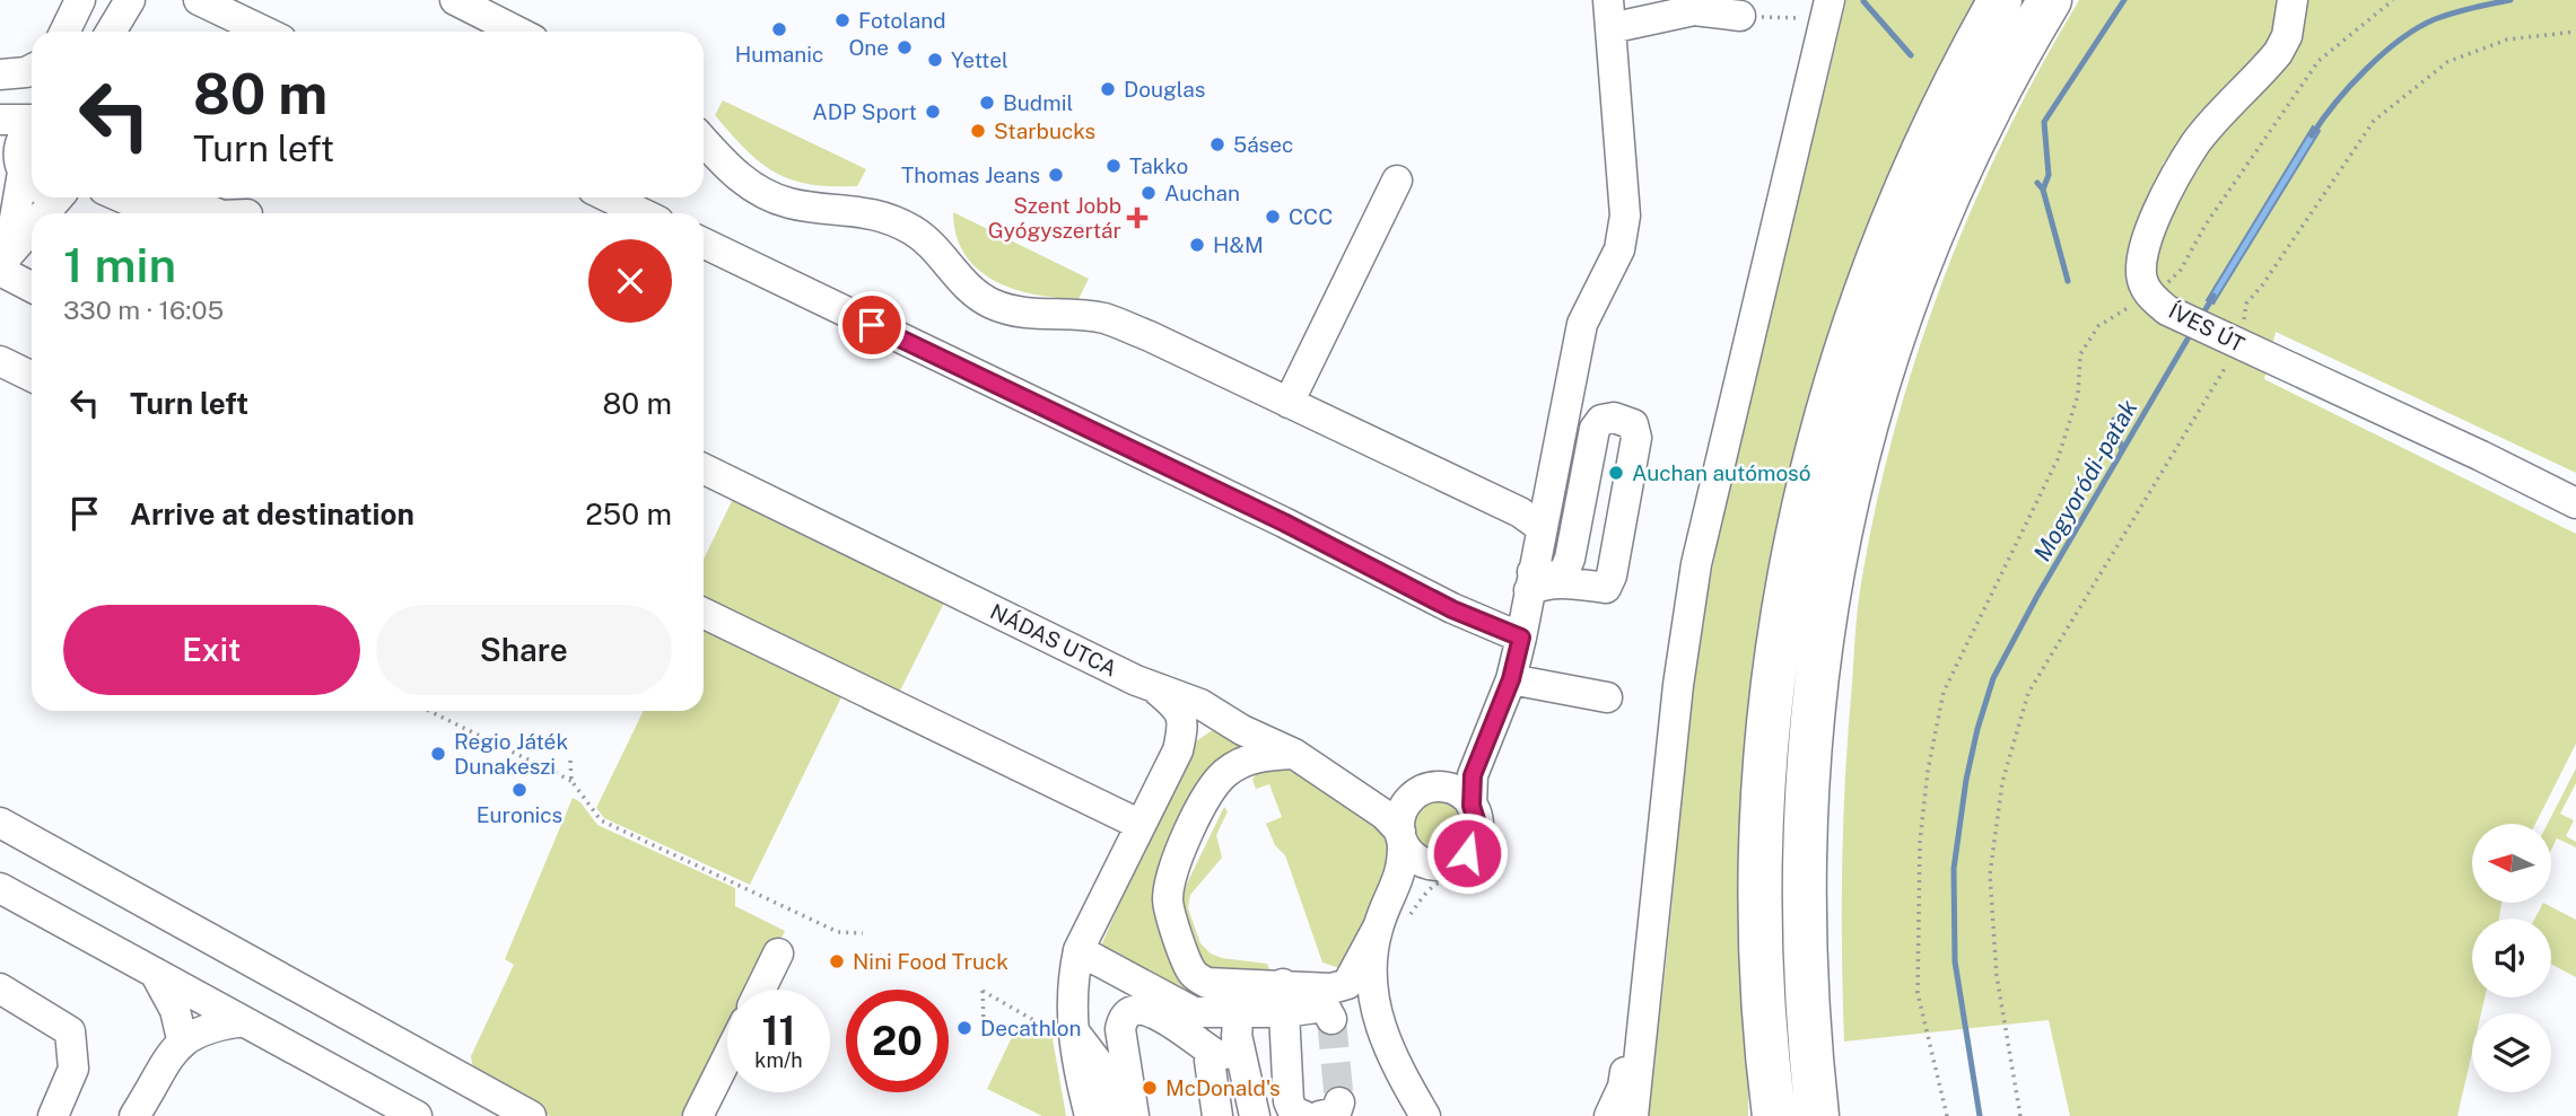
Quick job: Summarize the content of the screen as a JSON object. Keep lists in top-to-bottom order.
{
  "streets": {
    "street": ["ÍVES ÚT", "NÁDAS UTCA"]
  },
  "water": ["Mogyoródi-patak"],
  "places": {
    "other": [
      "Fotoland",
      "Humanic",
      "One",
      "Yettel",
      "Douglas",
      "Budmil",
      "ADP Sport",
      "Starbucks",
      "5ásec",
      "Takko",
      "Thomas Jeans",
      "Auchan",
      "CCC",
      "H&M",
      "Auchan autómosó",
      "Regio Játék Dunakeszi",
      "Euronics",
      "Nini Food Truck",
      "Decathlon",
      "McDonald's"
    ],
    "health": ["Szent Jobb Gyógyszertár"]
  },
  "north": "left",
  "page": {
    "turn": ["80 m", "Turn left"],
    "heading": ["1 min", "330 m · 16:05"],
    "list": [
      {
        "name": "Turn left",
        "value": "80 m"
      },
      {
        "name": "Arrive at destination",
        "value": "250 m"
      }
    ],
    "buttons": ["Exit", "Share"],
    "speed": "11 km/h",
    "limit": "20"
  }
}
